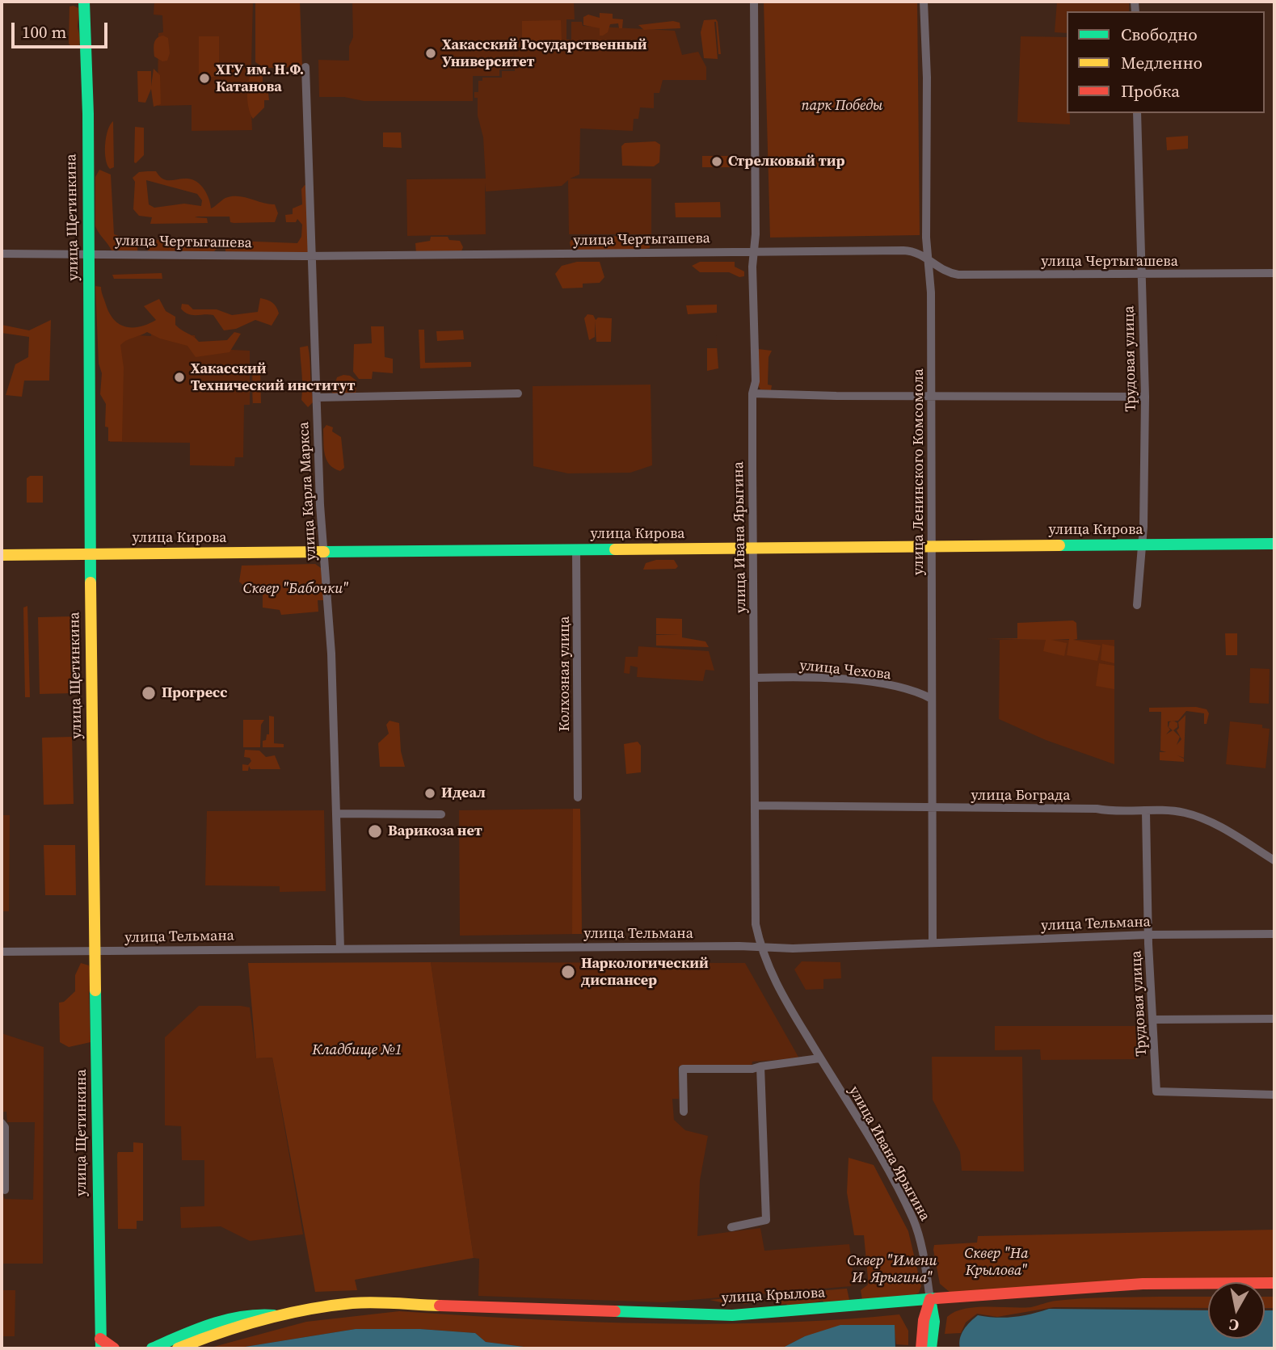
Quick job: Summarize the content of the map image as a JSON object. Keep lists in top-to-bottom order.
{
  "streets": {
    "main road": ["улица Щетинкина", "улица Кирова", "улица Крылова"],
    "street": [
      "улица Чертыгашева",
      "Трудовая улица",
      "улица Ленинского Комсомола",
      "улица Карла Маркса",
      "улица Ивана Ярыгина",
      "улица Чехова",
      "Колхозная улица",
      "улица Бограда",
      "улица Тельмана"
    ]
  },
  "crossings": [
    ["улица Щетинкина", "улица Чертыгашева"],
    ["улица Щетинкина", "улица Кирова"],
    ["улица Щетинкина", "улица Тельмана"],
    ["улица Чертыгашева", "Трудовая улица"],
    ["улица Чертыгашева", "улица Ленинского Комсомола"],
    ["улица Чертыгашева", "улица Карла Маркса"],
    ["улица Чертыгашева", "улица Ивана Ярыгина"],
    ["Трудовая улица", "улица Кирова"],
    ["Трудовая улица", "улица Бограда"],
    ["Трудовая улица", "улица Тельмана"],
    ["улица Ленинского Комсомола", "улица Кирова"],
    ["улица Ленинского Комсомола", "улица Чехова"],
    ["улица Ленинского Комсомола", "улица Бограда"],
    ["улица Ленинского Комсомола", "улица Тельмана"],
    ["улица Карла Маркса", "улица Кирова"],
    ["улица Карла Маркса", "улица Тельмана"],
    ["улица Кирова", "улица Ивана Ярыгина"],
    ["улица Кирова", "Колхозная улица"],
    ["улица Ивана Ярыгина", "улица Чехова"],
    ["улица Ивана Ярыгина", "улица Бограда"],
    ["улица Ивана Ярыгина", "улица Тельмана"],
    ["улица Ивана Ярыгина", "улица Крылова"]
  ],
  "parks": [
    "парк Победы",
    "Сквер \"Бабочки\"",
    "Кладбище №1",
    "Сквер \"На Крылова\"",
    "Сквер \"Имени И. Ярыгина\""
  ],
  "places": [
    "Хакасский Государственный Университет",
    "ХГУ им. Н.Ф. Катанова",
    "Стрелковый тир",
    "Хакасский Технический институт",
    "Прогресс",
    "Идеал",
    "Варикоза нет",
    "Наркологический диспансер"
  ],
  "legend": ["Свободно", "Медленно", "Пробка"],
  "scale_bar": "100 m",
  "north": "bottom"
}
